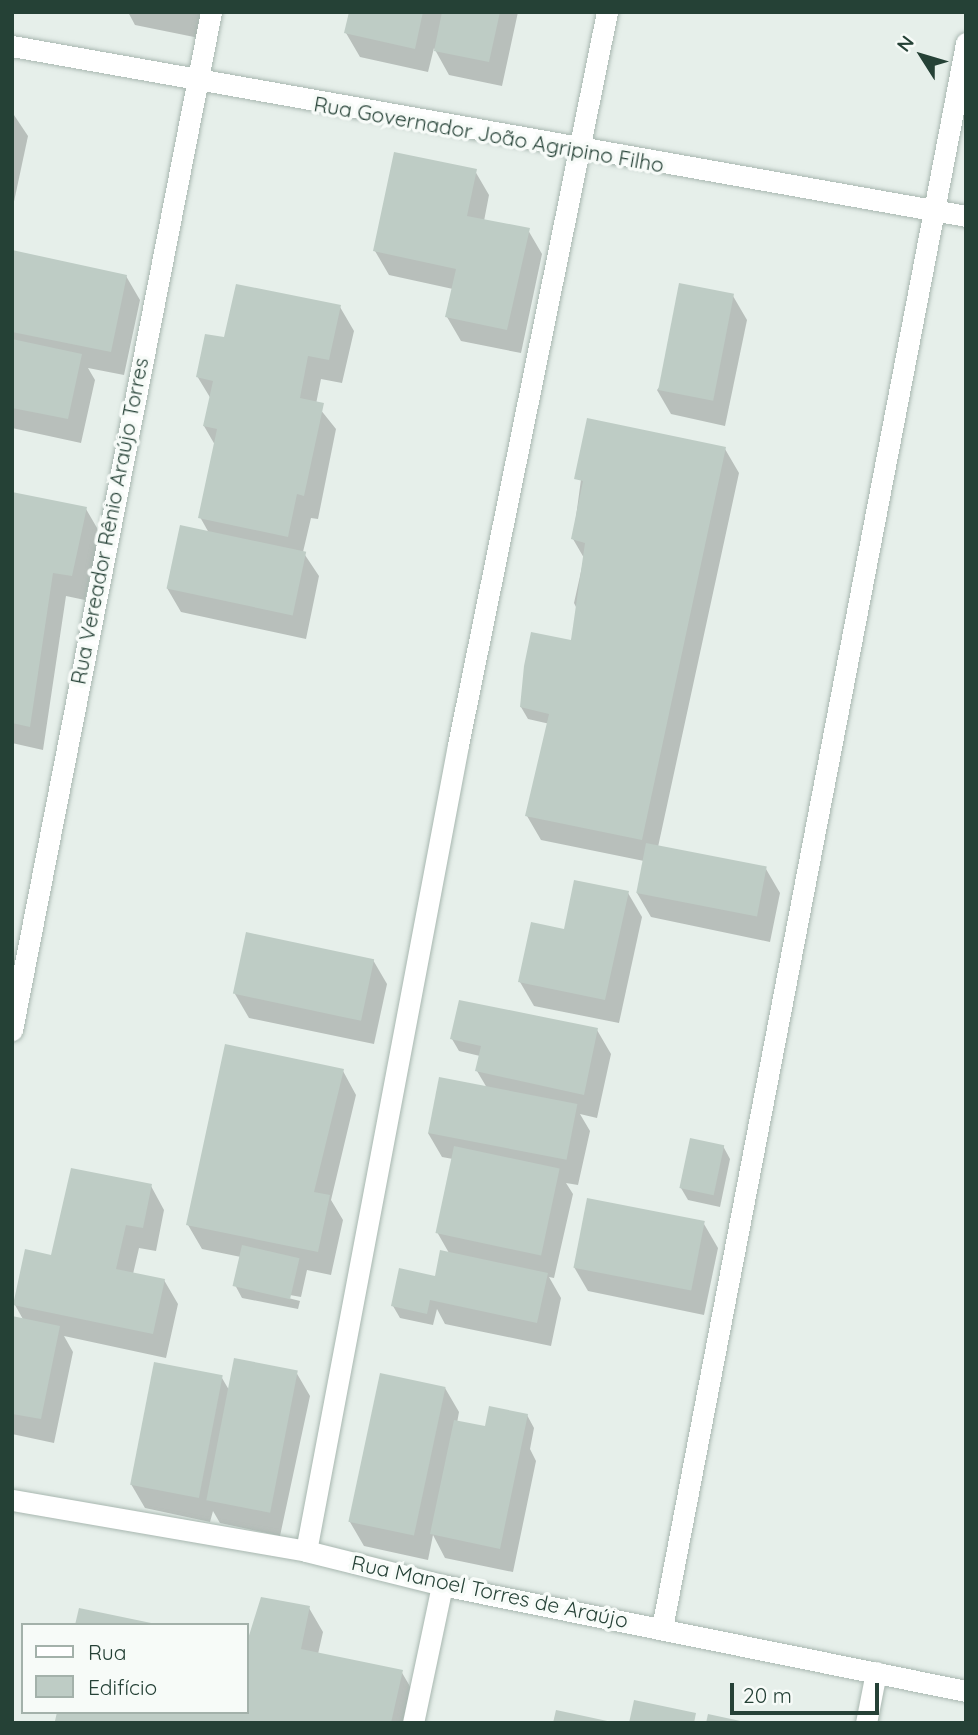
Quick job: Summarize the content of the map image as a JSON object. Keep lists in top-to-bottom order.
{
  "streets": {
    "street": ["Rua Governador João Agripino Filho", "Rua Vereador Rênio Araújo Torres", "Rua Manoel Torres de Araújo"]
  },
  "crossings": [
    ["Rua Governador João Agripino Filho", "Rua Vereador Rênio Araújo Torres"]
  ],
  "legend": ["Rua", "Edifício"],
  "scale_bar": "20 m",
  "north": "top left"
}
